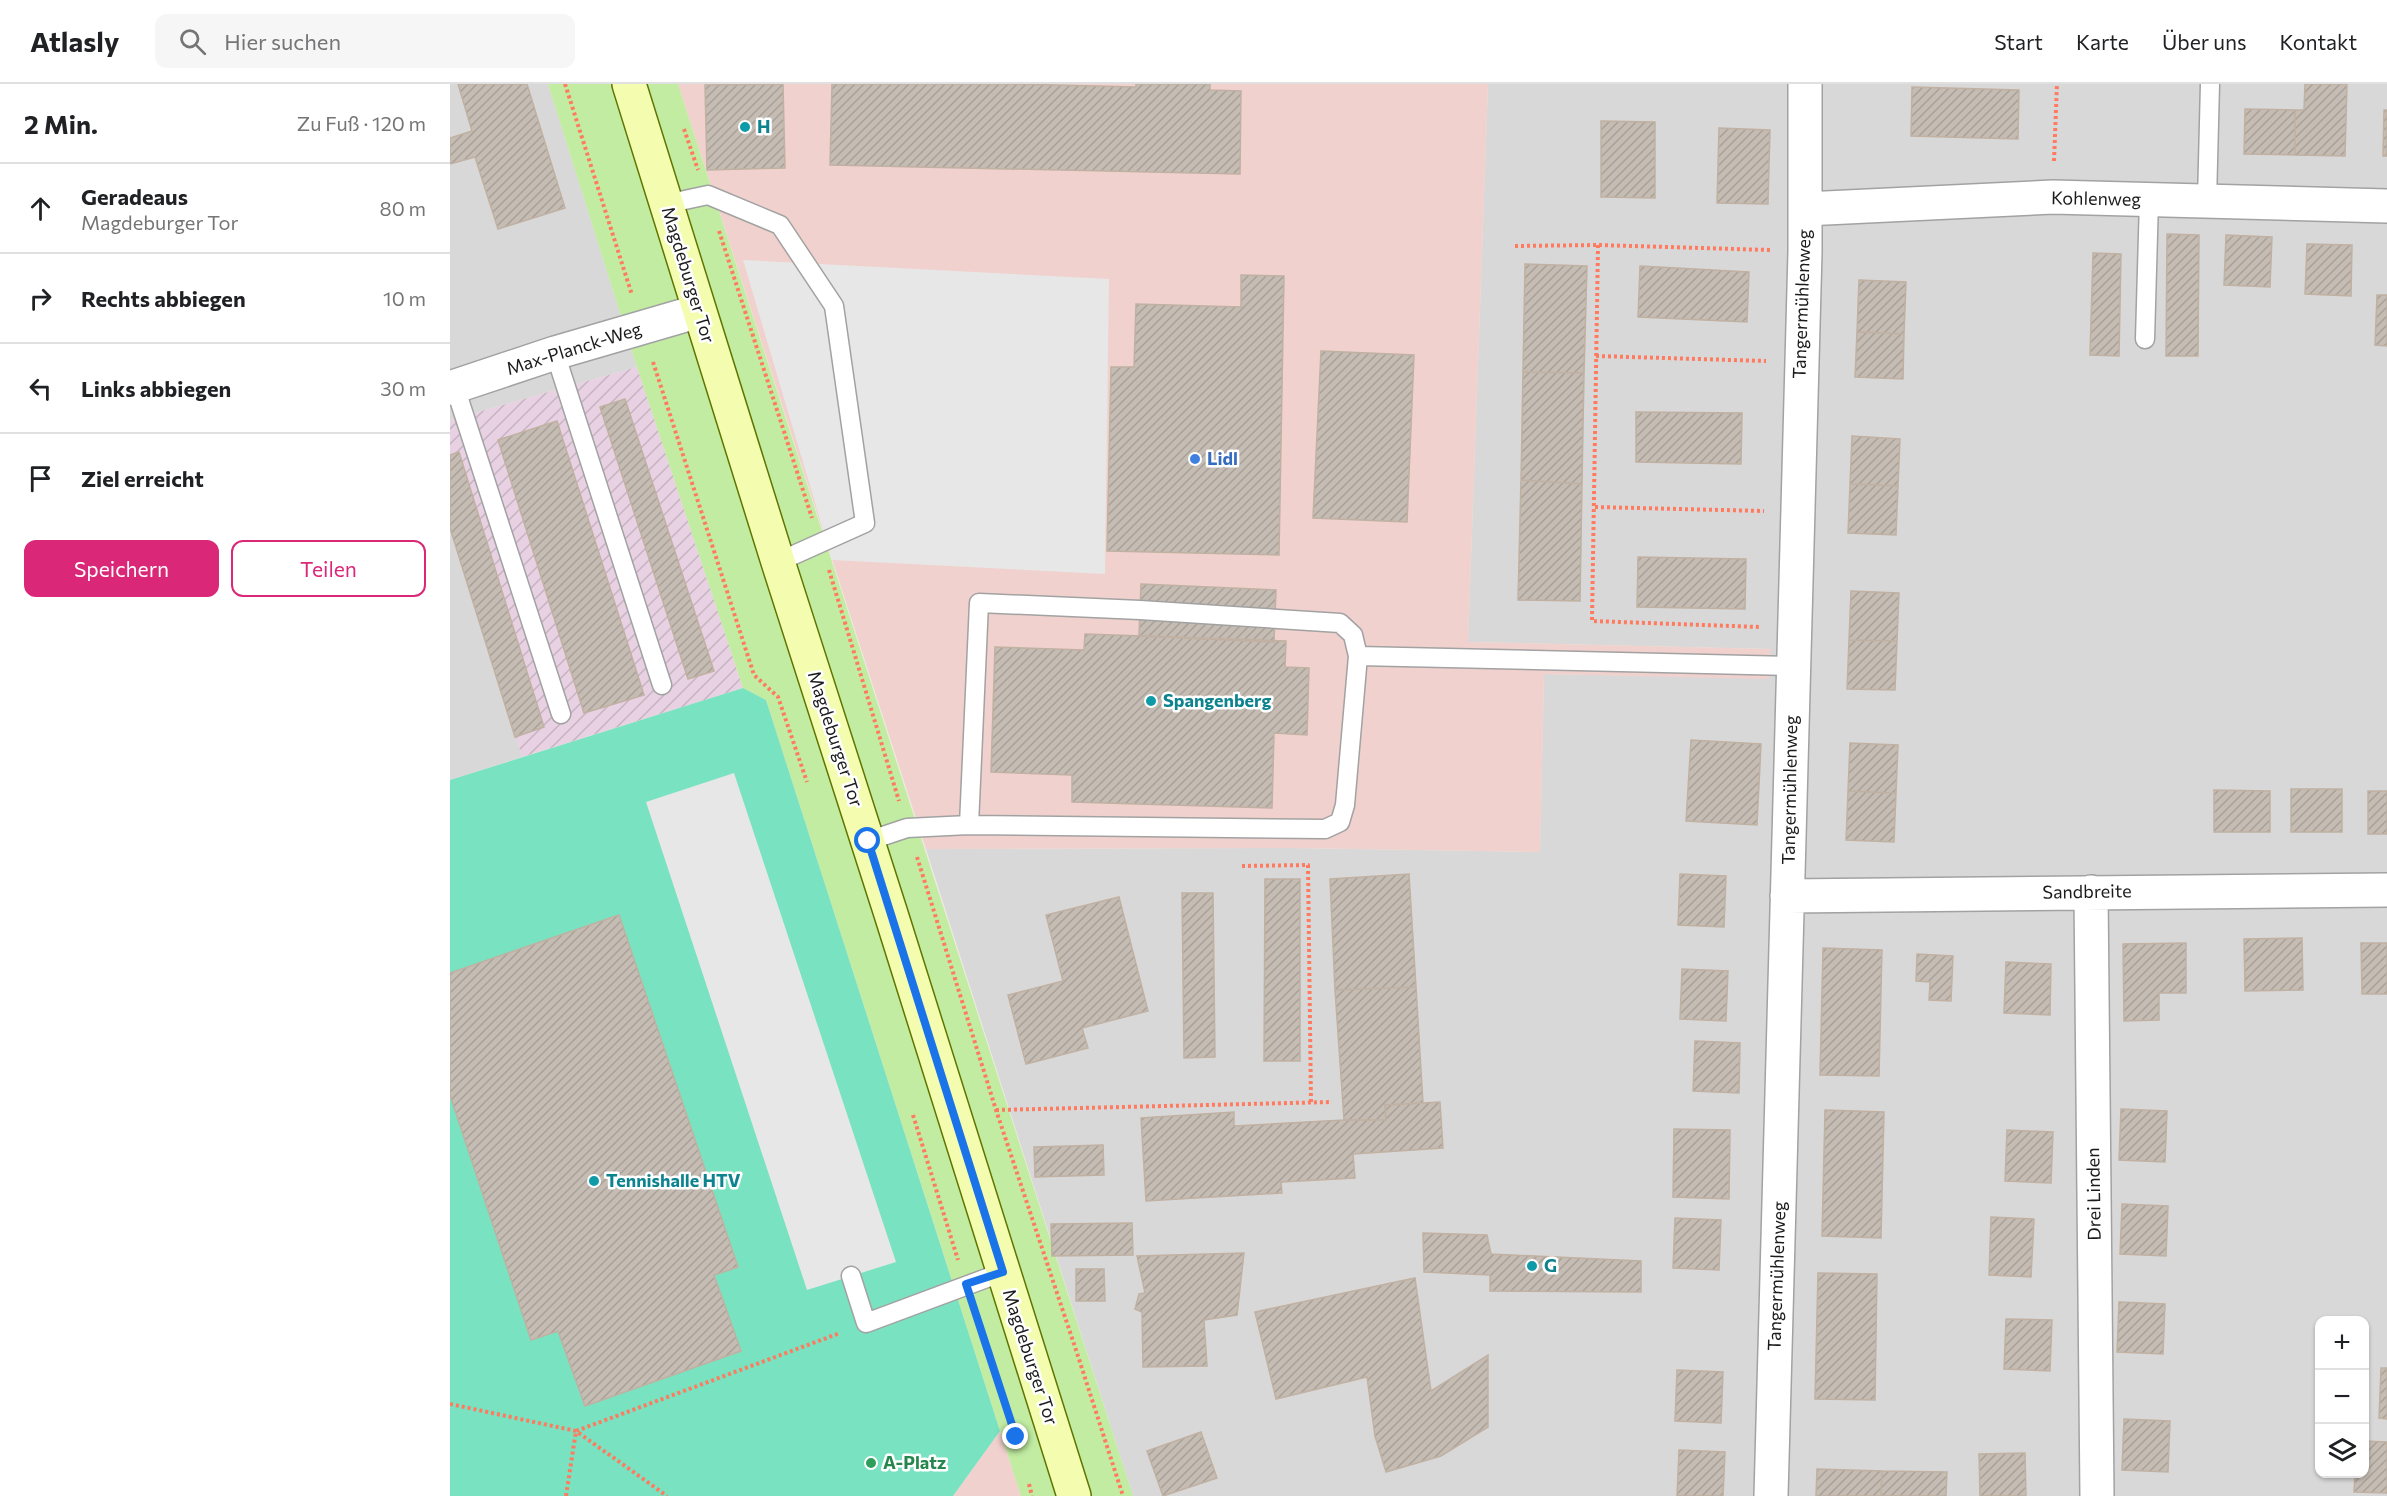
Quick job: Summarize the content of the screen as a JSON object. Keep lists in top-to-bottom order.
{
  "streets": {
    "main road": ["Magdeburger Tor"],
    "street": [
      "Kohlenweg",
      "Tangermühlenweg",
      "Max-Planck-Weg",
      "Sandbreite",
      "Drei Linden"
    ]
  },
  "crossings": [
    ["Kohlenweg", "Tangermühlenweg"],
    ["Magdeburger Tor", "Max-Planck-Weg"],
    ["Tangermühlenweg", "Sandbreite"],
    ["Sandbreite", "Drei Linden"]
  ],
  "places": [
    "H",
    "Lidl",
    "Spangenberg",
    "Tennishalle HTV",
    "G",
    "A-Platz"
  ],
  "page": {
    "header": "Atlasly",
    "search": "Hier suchen",
    "nav": [
      "Start",
      "Karte",
      "Über uns",
      "Kontakt"
    ],
    "heading": ["2 Min.", "Zu Fuß · 120 m"],
    "list": [
      ["Geradeaus", "Magdeburger Tor", "80 m"],
      ["Rechts abbiegen", "10 m"],
      ["Links abbiegen", "30 m"],
      "Ziel erreicht"
    ],
    "buttons": ["Speichern", "Teilen"],
    "map_buttons": ["+", "−"]
  }
}
